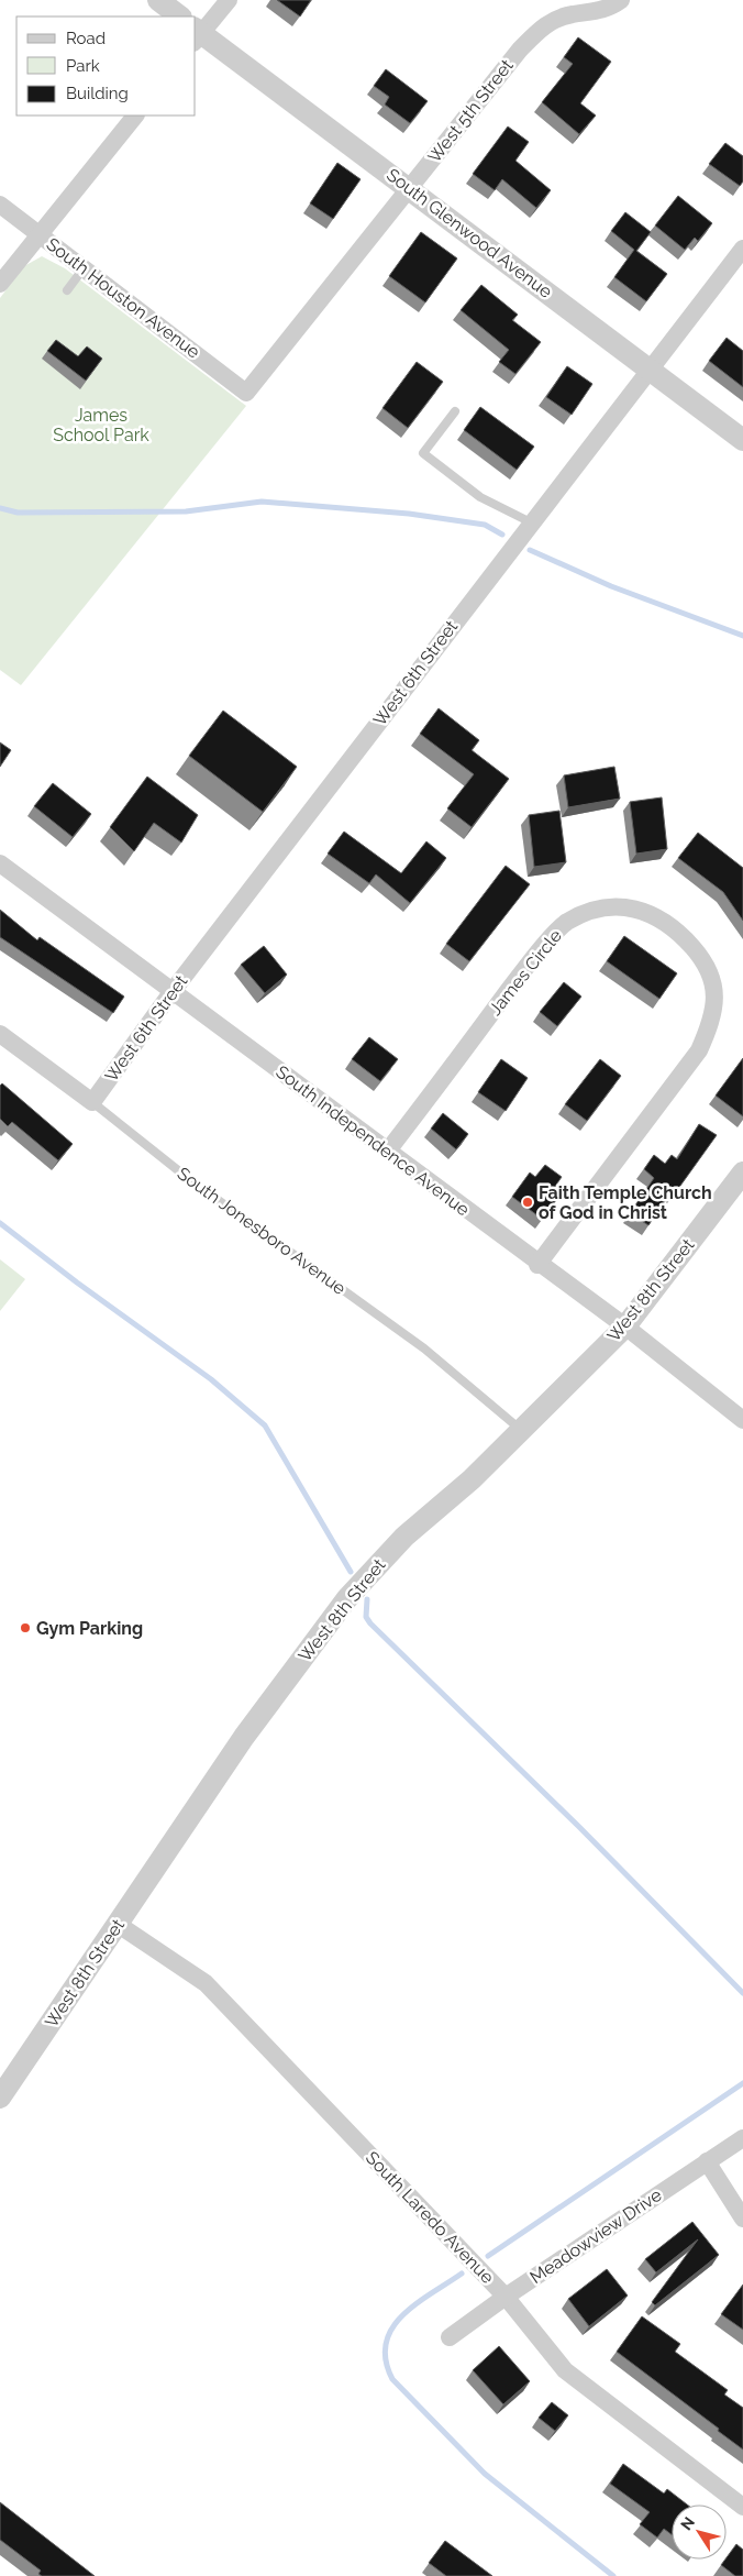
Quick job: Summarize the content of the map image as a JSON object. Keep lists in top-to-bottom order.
{
  "streets": {
    "street": [
      "West 5th Street",
      "South Glenwood Avenue",
      "South Houston Avenue",
      "West 6th Street",
      "James Circle",
      "South Independence Avenue",
      "South Jonesboro Avenue",
      "West 8th Street",
      "South Laredo Avenue",
      "Meadowview Drive"
    ]
  },
  "crossings": [
    ["West 5th Street", "South Glenwood Avenue"],
    ["West 5th Street", "South Houston Avenue"],
    ["South Glenwood Avenue", "West 6th Street"],
    ["West 6th Street", "South Independence Avenue"],
    ["West 6th Street", "South Jonesboro Avenue"],
    ["James Circle", "South Independence Avenue"],
    ["South Independence Avenue", "West 8th Street"],
    ["South Jonesboro Avenue", "West 8th Street"],
    ["West 8th Street", "South Laredo Avenue"],
    ["South Laredo Avenue", "Meadowview Drive"]
  ],
  "parks": ["James School Park"],
  "places": ["Faith Temple Church of God in Christ", "Gym Parking"],
  "legend": ["Road", "Park", "Building"],
  "north": "top left"
}
